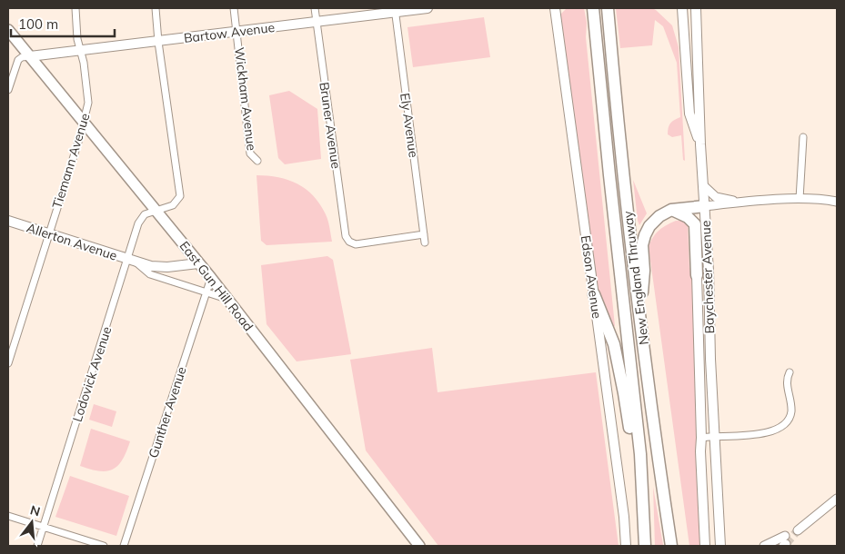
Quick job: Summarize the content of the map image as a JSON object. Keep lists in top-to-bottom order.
{
  "streets": {
    "highway": ["New England Thruway"],
    "main road": [
      "Bartow Avenue",
      "Allerton Avenue",
      "Edson Avenue",
      "Baychester Avenue",
      "East Gun Hill Road"
    ],
    "street": [
      "Wickham Avenue",
      "Bruner Avenue",
      "Ely Avenue",
      "Tiemann Avenue",
      "Lodovick Avenue",
      "Gunther Avenue"
    ]
  },
  "crossings": [
    ["Bartow Avenue", "Wickham Avenue"],
    ["Bartow Avenue", "Bruner Avenue"],
    ["Bartow Avenue", "Ely Avenue"],
    ["Bartow Avenue", "Tiemann Avenue"],
    ["Bartow Avenue", "East Gun Hill Road"],
    ["Bruner Avenue", "Ely Avenue"],
    ["Tiemann Avenue", "Allerton Avenue"],
    ["Tiemann Avenue", "East Gun Hill Road"],
    ["Allerton Avenue", "East Gun Hill Road"],
    ["Allerton Avenue", "Lodovick Avenue"],
    ["Allerton Avenue", "Gunther Avenue"],
    ["East Gun Hill Road", "Lodovick Avenue"],
    ["East Gun Hill Road", "Gunther Avenue"]
  ],
  "scale_bar": "100 m",
  "north": "top"
}
